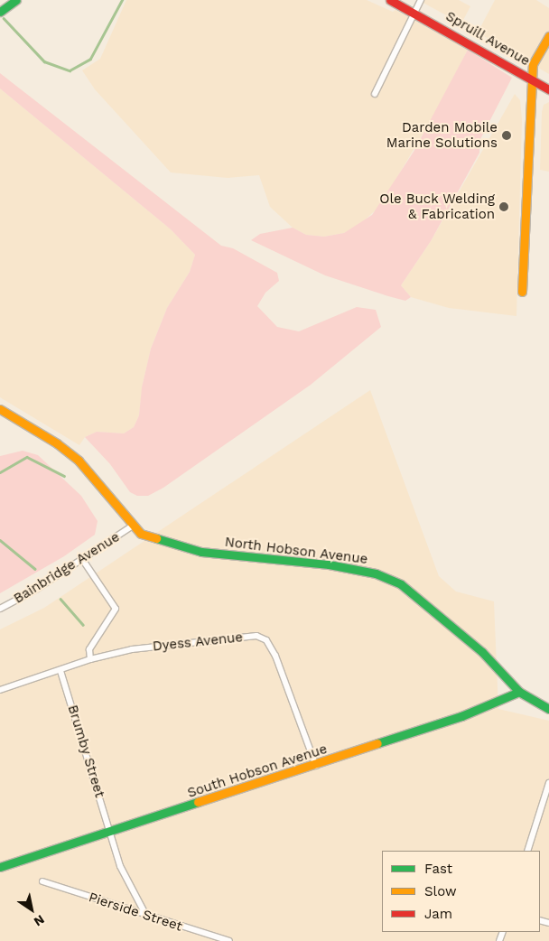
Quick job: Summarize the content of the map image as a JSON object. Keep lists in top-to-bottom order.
{
  "streets": {
    "street": [
      "Spruill Avenue",
      "North Hobson Avenue",
      "Bainbridge Avenue",
      "Dyess Avenue",
      "Brumby Street",
      "South Hobson Avenue",
      "Pierside Street"
    ]
  },
  "crossings": [
    ["North Hobson Avenue", "Bainbridge Avenue"],
    ["North Hobson Avenue", "South Hobson Avenue"],
    ["Dyess Avenue", "Brumby Street"],
    ["Dyess Avenue", "South Hobson Avenue"],
    ["Brumby Street", "South Hobson Avenue"],
    ["Brumby Street", "Pierside Street"]
  ],
  "places": ["Darden Mobile Marine Solutions", "Ole Buck Welding & Fabrication"],
  "legend": ["Fast", "Slow", "Jam"],
  "north": "bottom right"
}
